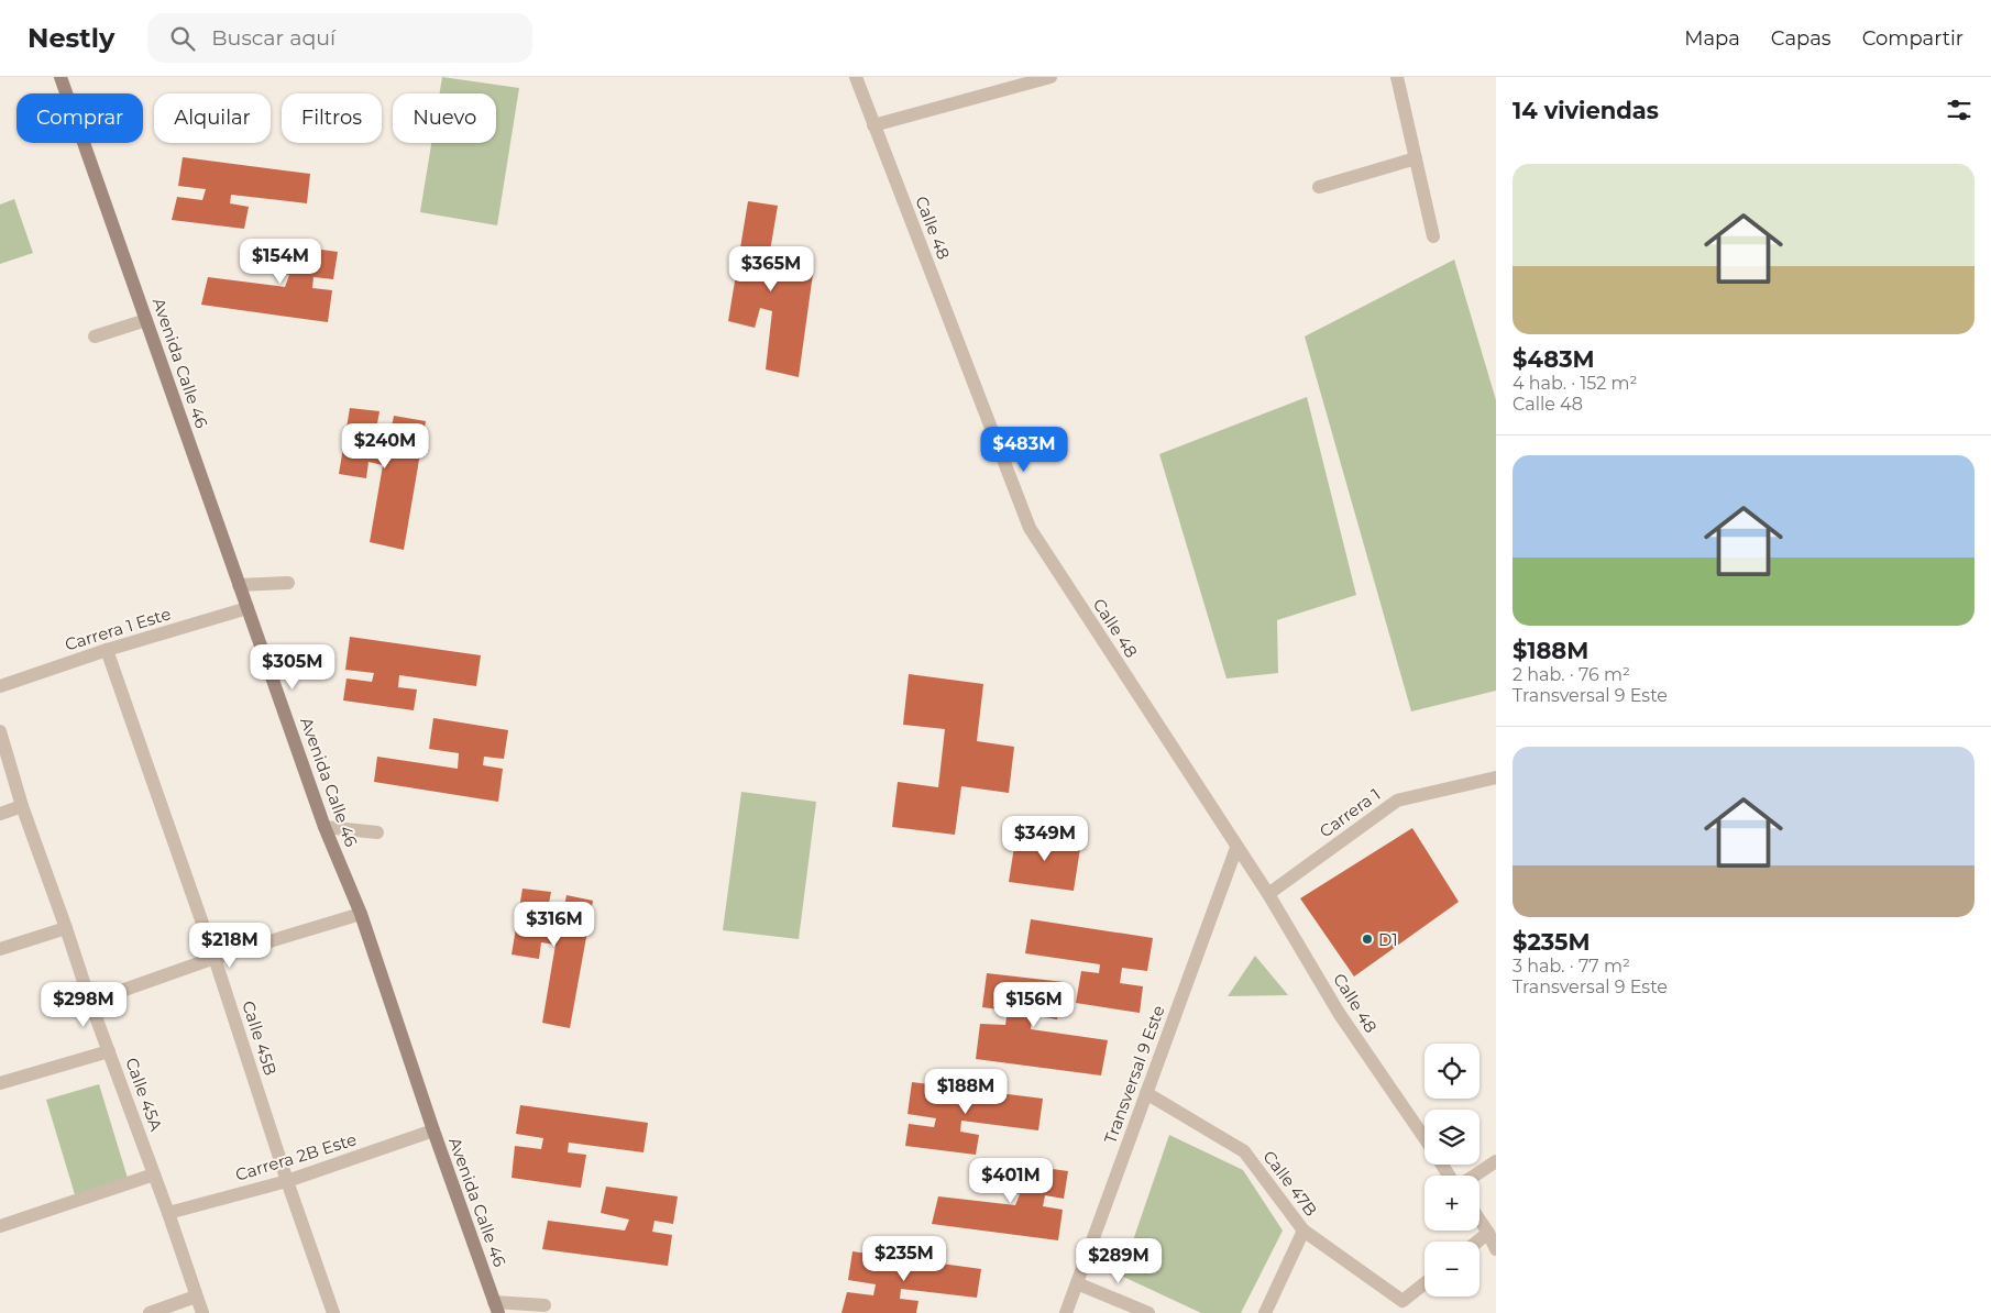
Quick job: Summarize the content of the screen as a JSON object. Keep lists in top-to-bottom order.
{
  "streets": {
    "main road": ["Avenida Calle 46"],
    "street": [
      "Calle 48",
      "Carrera 1 Este",
      "Carrera 1",
      "Calle 45B",
      "Transversal 9 Este",
      "Calle 45A",
      "Carrera 2B Este",
      "Calle 47B"
    ]
  },
  "crossings": [
    ["Calle 48", "Carrera 1"],
    ["Calle 48", "Transversal 9 Este"],
    ["Avenida Calle 46", "Carrera 1 Este"],
    ["Avenida Calle 46", "Carrera 2B Este"],
    ["Carrera 1 Este", "Calle 45B"],
    ["Calle 45B", "Carrera 2B Este"],
    ["Transversal 9 Este", "Calle 47B"],
    ["Calle 45A", "Carrera 2B Este"]
  ],
  "places": ["D1"],
  "page": {
    "header": "Nestly",
    "search": "Buscar aquí",
    "nav": ["Mapa", "Capas", "Compartir"],
    "heading": "14 viviendas",
    "chip": [
      "Comprar",
      "Alquilar",
      "Filtros",
      "Nuevo"
    ],
    "list": [
      {
        "name": "$483M",
        "note": "4 hab. · 152 m² · Calle 48"
      },
      {
        "name": "$188M",
        "note": "2 hab. · 76 m² · Transversal 9 Este"
      },
      {
        "name": "$235M",
        "note": "3 hab. · 77 m² · Transversal 9 Este"
      }
    ],
    "price": [
      "$154M",
      "$365M",
      "$240M",
      "$483M",
      "$305M",
      "$349M",
      "$316M",
      "$218M",
      "$298M",
      "$156M",
      "$188M",
      "$401M",
      "$235M",
      "$289M"
    ],
    "map_buttons": ["+", "−"]
  }
}
